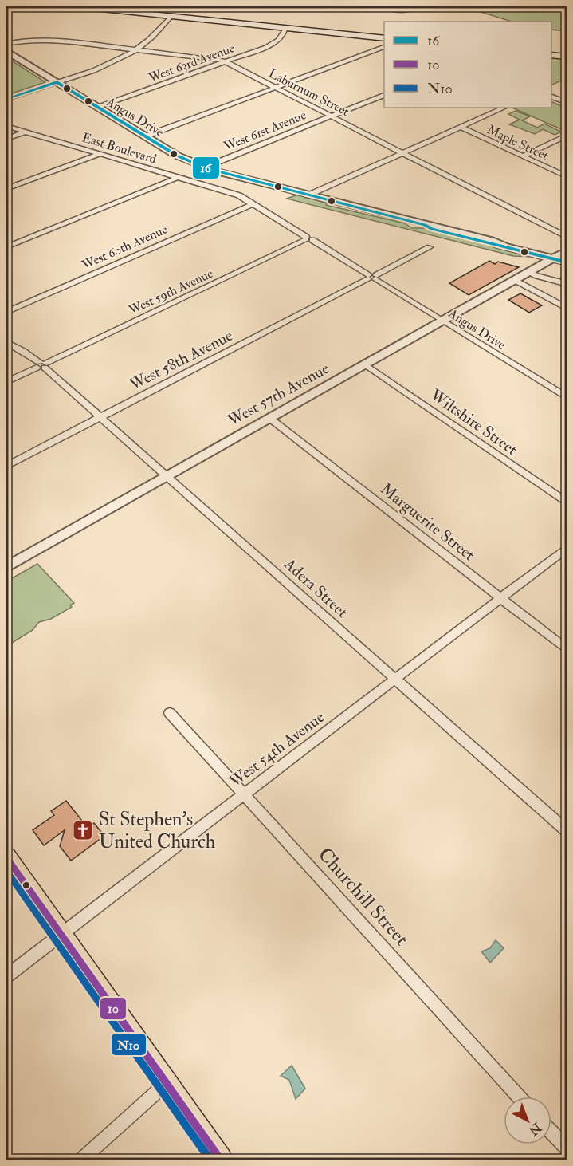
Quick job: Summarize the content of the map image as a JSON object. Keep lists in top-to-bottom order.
{
  "streets": {
    "street": [
      "West 63rd Avenue",
      "Laburnum Street",
      "Angus Drive",
      "West 61st Avenue",
      "Maple Street",
      "East Boulevard",
      "West 60th Avenue",
      "West 59th Avenue",
      "West 58th Avenue",
      "West 57th Avenue",
      "Wiltshire Street",
      "Marguerite Street",
      "Adera Street",
      "West 54th Avenue",
      "Churchill Street"
    ]
  },
  "crossings": [
    ["West 63rd Avenue", "Laburnum Street"],
    ["West 63rd Avenue", "Angus Drive"],
    ["Laburnum Street", "West 61st Avenue"],
    ["Angus Drive", "West 61st Avenue"],
    ["Angus Drive", "East Boulevard"],
    ["Angus Drive", "West 60th Avenue"],
    ["Angus Drive", "West 59th Avenue"],
    ["Angus Drive", "West 58th Avenue"],
    ["Angus Drive", "West 57th Avenue"],
    ["East Boulevard", "West 60th Avenue"],
    ["West 59th Avenue", "Adera Street"],
    ["West 58th Avenue", "Adera Street"],
    ["West 57th Avenue", "Wiltshire Street"],
    ["West 57th Avenue", "Marguerite Street"],
    ["West 57th Avenue", "Adera Street"],
    ["Marguerite Street", "West 54th Avenue"],
    ["Adera Street", "West 54th Avenue"],
    ["West 54th Avenue", "Churchill Street"]
  ],
  "places": {
    "church": ["St Stephen's United Church"]
  },
  "lines": ["transit line 16", "transit line 10", "transit line N10"],
  "legend": ["16", "10", "N10"],
  "north": "bottom right"
}
